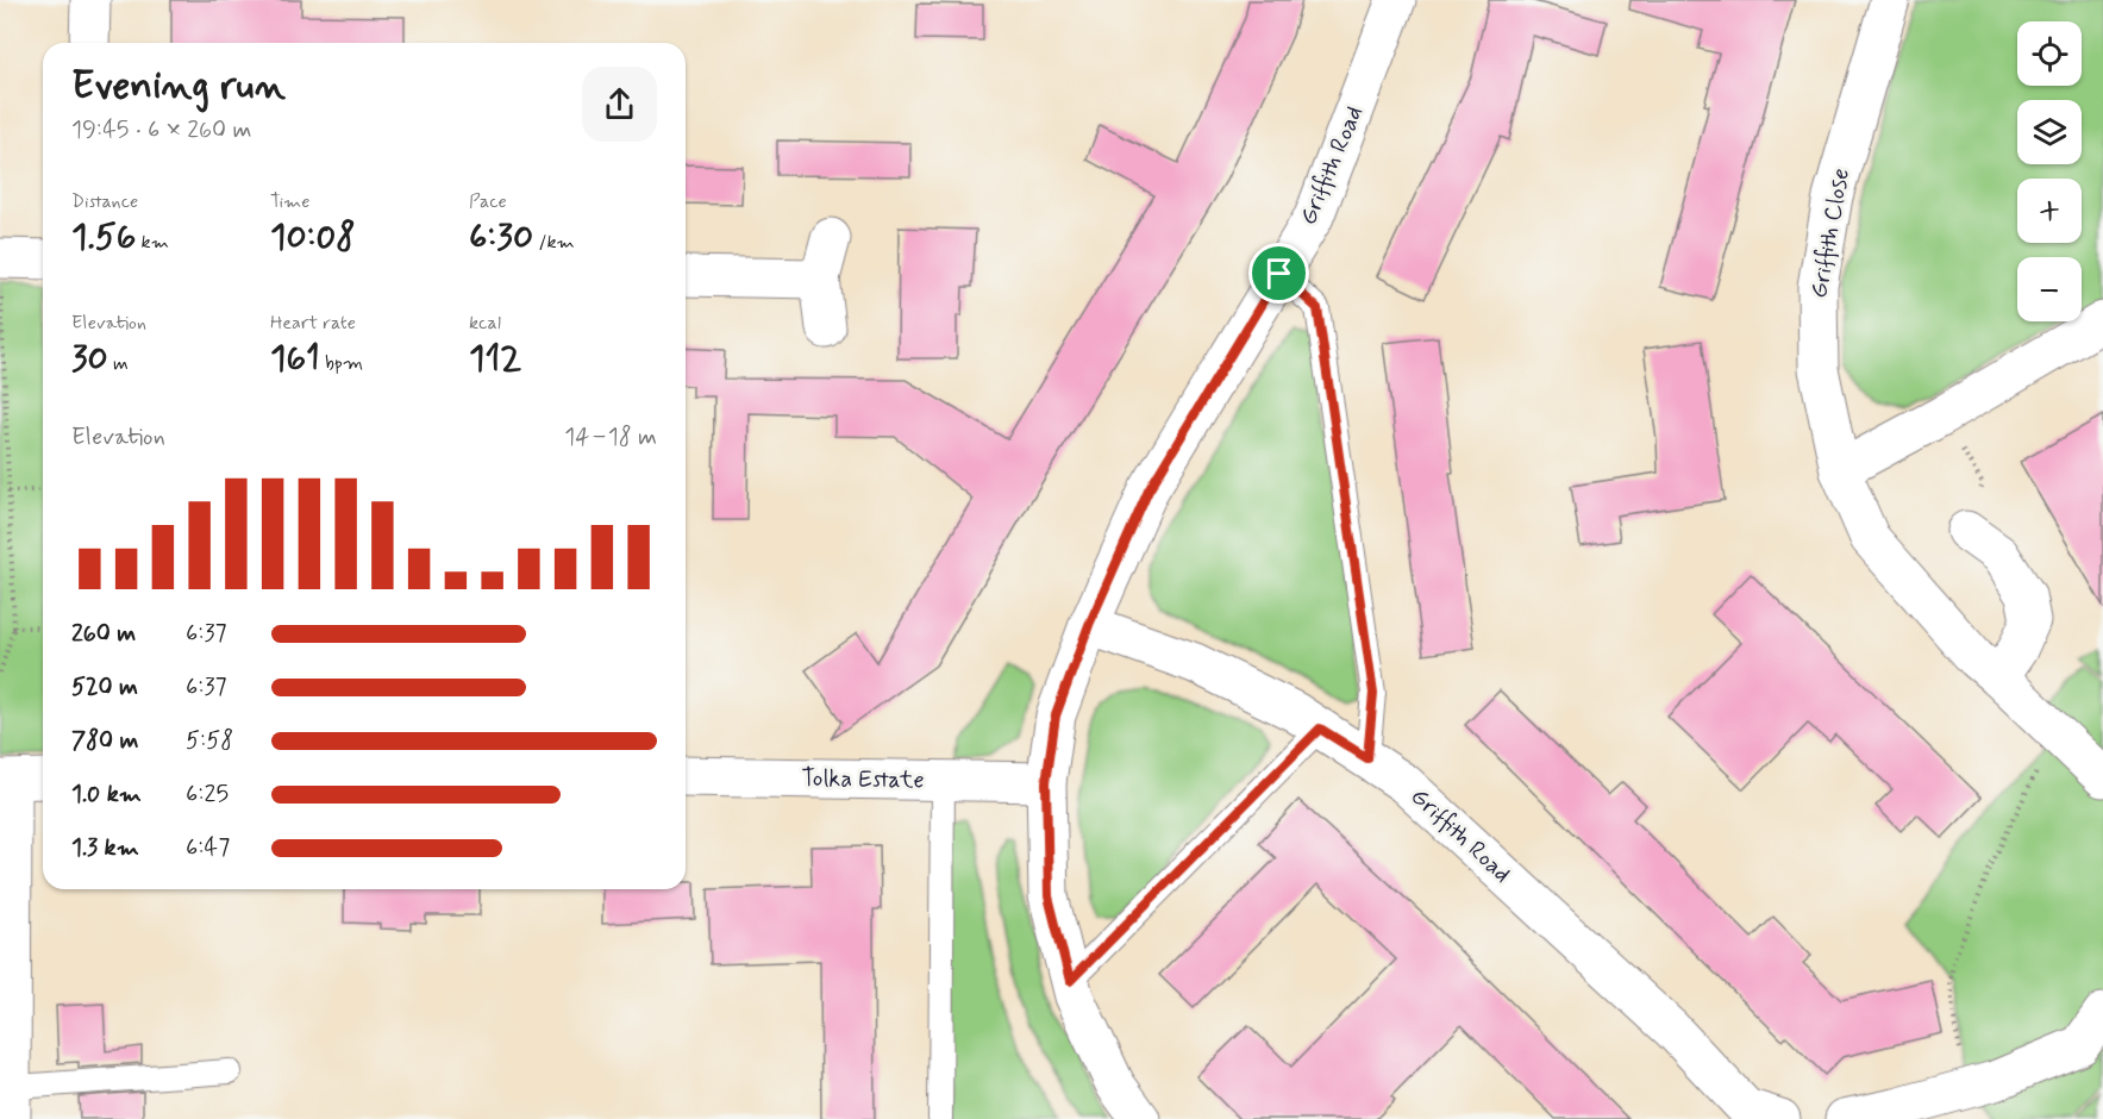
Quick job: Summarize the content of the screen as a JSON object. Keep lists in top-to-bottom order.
{
  "streets": {
    "street": ["Griffith Road", "Griffith Close", "Tolka Estate"]
  },
  "crossings": [
    ["Griffith Road", "Tolka Estate"]
  ],
  "page": {
    "map_buttons": ["+", "−"],
    "heading": ["Evening run", "19:45 · 6 × 260 m"],
    "stats": [
      ["Distance", "1.56 km"],
      ["Time", "10:08"],
      ["Pace", "6:30 /km"],
      ["Elevation", "30 m"],
      ["Heart rate", "161 bpm"],
      ["kcal", "112"]
    ],
    "chart": ["Elevation", "14–18 m"],
    "list": [
      {
        "name": "260 m",
        "note": "6:37"
      },
      {
        "name": "520 m",
        "note": "6:37"
      },
      {
        "name": "780 m",
        "note": "5:58"
      },
      {
        "name": "1.0 km",
        "note": "6:25"
      },
      {
        "name": "1.3 km",
        "note": "6:47"
      }
    ]
  }
}
